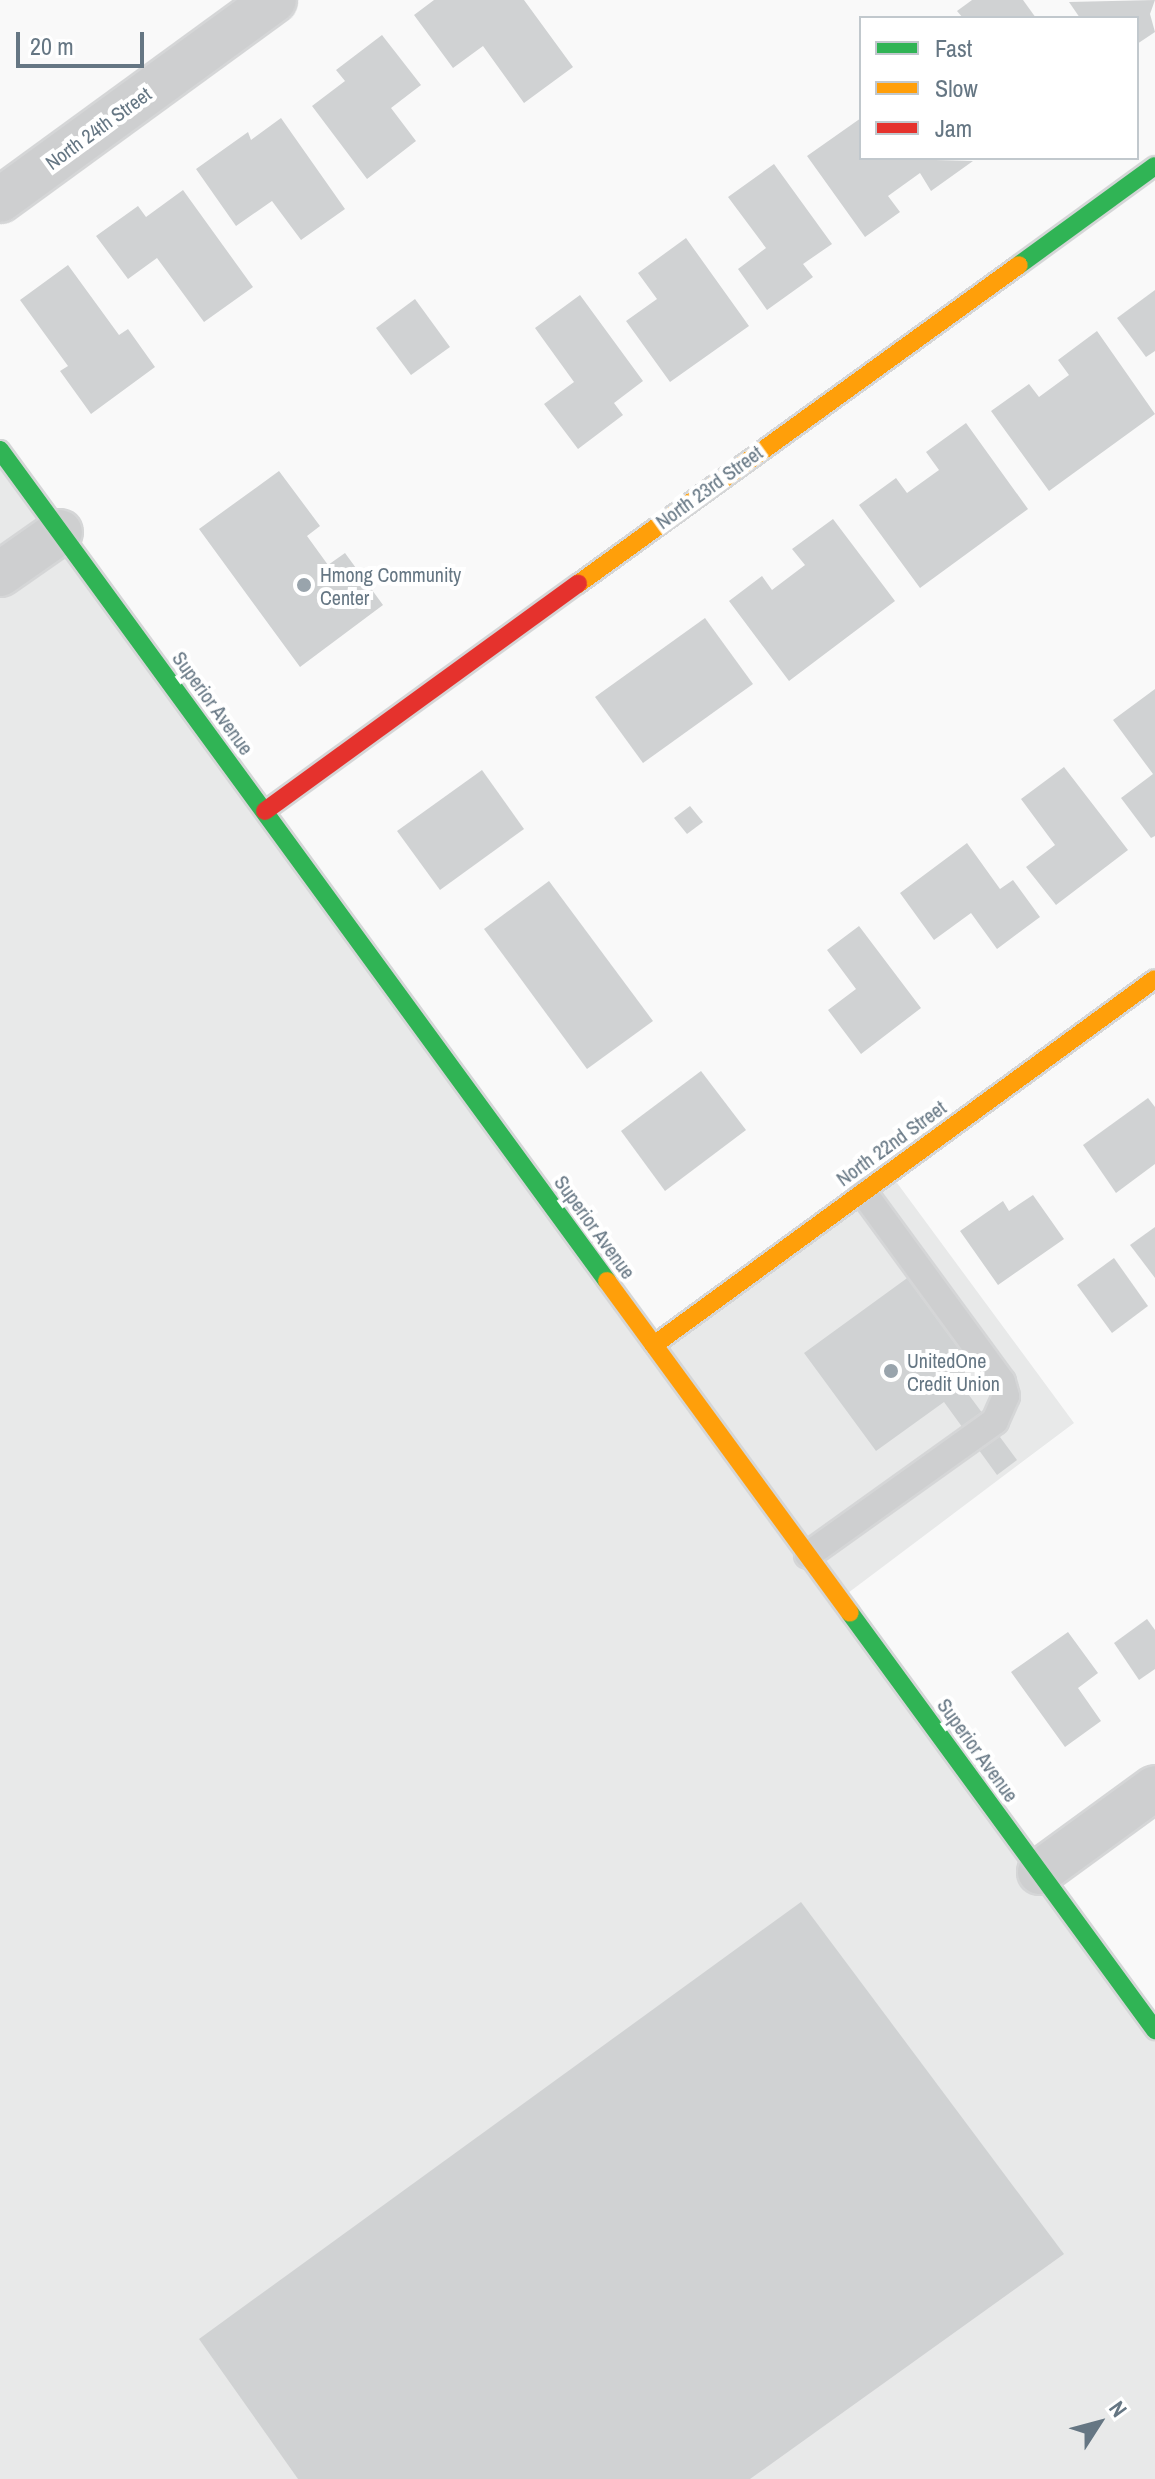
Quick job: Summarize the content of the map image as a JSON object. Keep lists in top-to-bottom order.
{
  "streets": {
    "street": [
      "North 24th Street",
      "North 23rd Street",
      "Superior Avenue",
      "North 22nd Street"
    ]
  },
  "crossings": [
    ["North 23rd Street", "Superior Avenue"],
    ["Superior Avenue", "North 22nd Street"]
  ],
  "places": ["Hmong Community Center", "UnitedOne Credit Union"],
  "legend": ["Fast", "Slow", "Jam"],
  "scale_bar": "20 m",
  "north": "top right"
}
